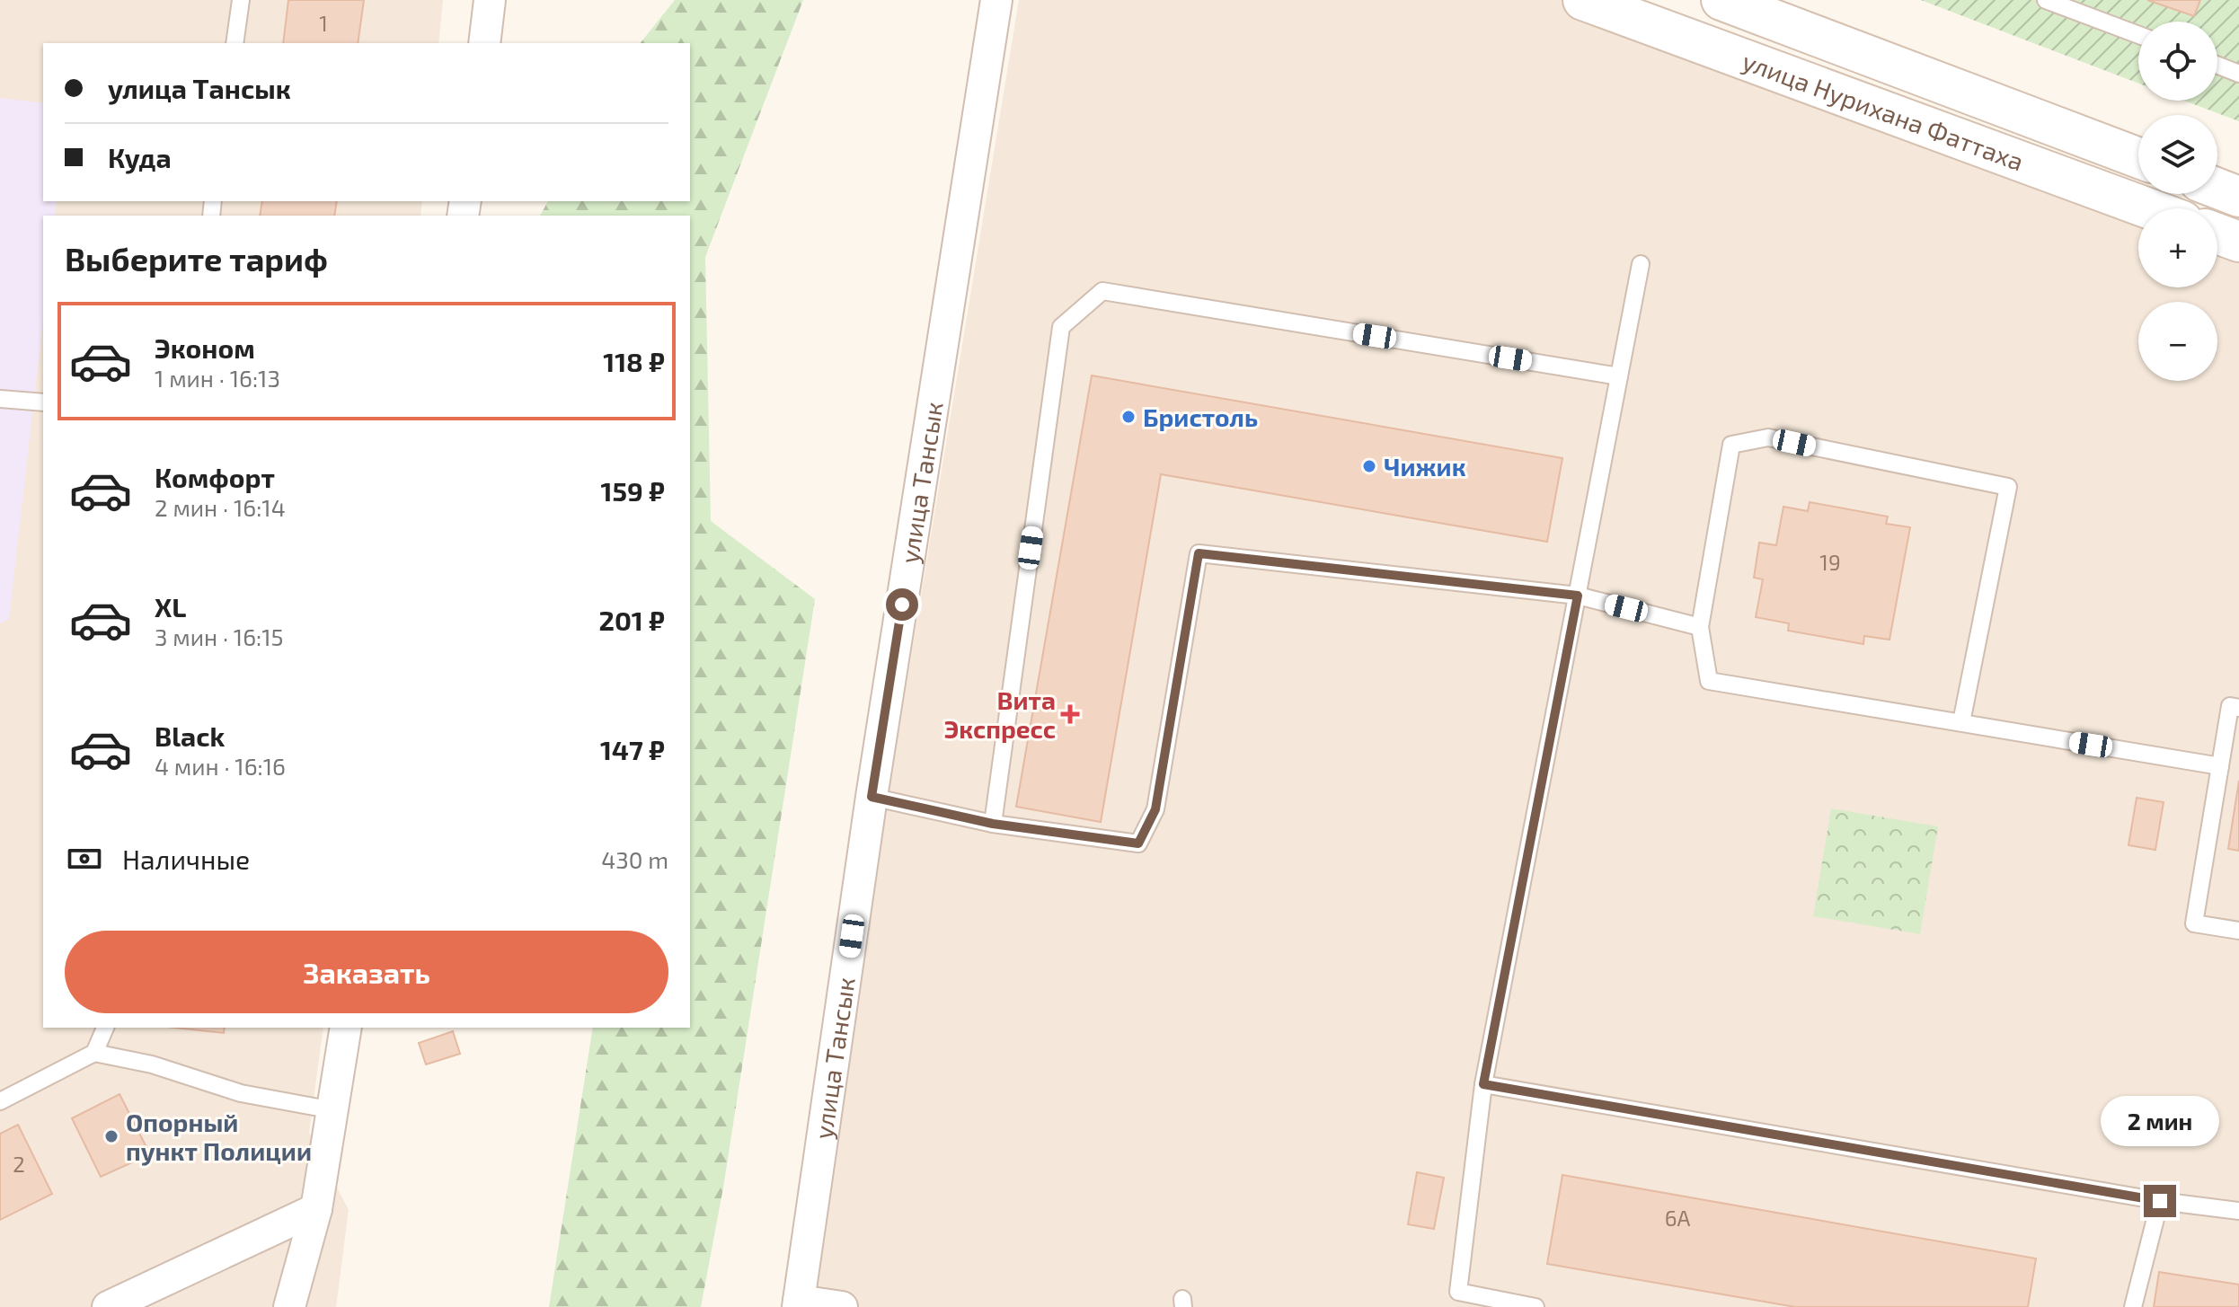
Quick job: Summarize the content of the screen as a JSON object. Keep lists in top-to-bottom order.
{
  "streets": {
    "street": ["улица Нурихана Фаттаха", "улица Тансык"]
  },
  "places": {
    "other": ["Бристоль", "Чижик", "Опорный пункт Полиции"],
    "health": ["Вита Экспресс"]
  },
  "house_numbers": [
    "1",
    "19",
    "2",
    "6А"
  ],
  "page": {
    "map_buttons": ["+", "−"],
    "banner": ["улица Тансык", "Куда"],
    "heading": "Выберите тариф",
    "list": [
      {
        "name": "Эконом",
        "note": "1 мин · 16:13",
        "value": "118 ₽"
      },
      {
        "name": "Комфорт",
        "note": "2 мин · 16:14",
        "value": "159 ₽"
      },
      {
        "name": "XL",
        "note": "3 мин · 16:15",
        "value": "201 ₽"
      },
      {
        "name": "Black",
        "note": "4 мин · 16:16",
        "value": "147 ₽"
      }
    ],
    "pay": ["Наличные", "430 m"],
    "buttons": "Заказать",
    "bubble": "2 мин"
  }
}
